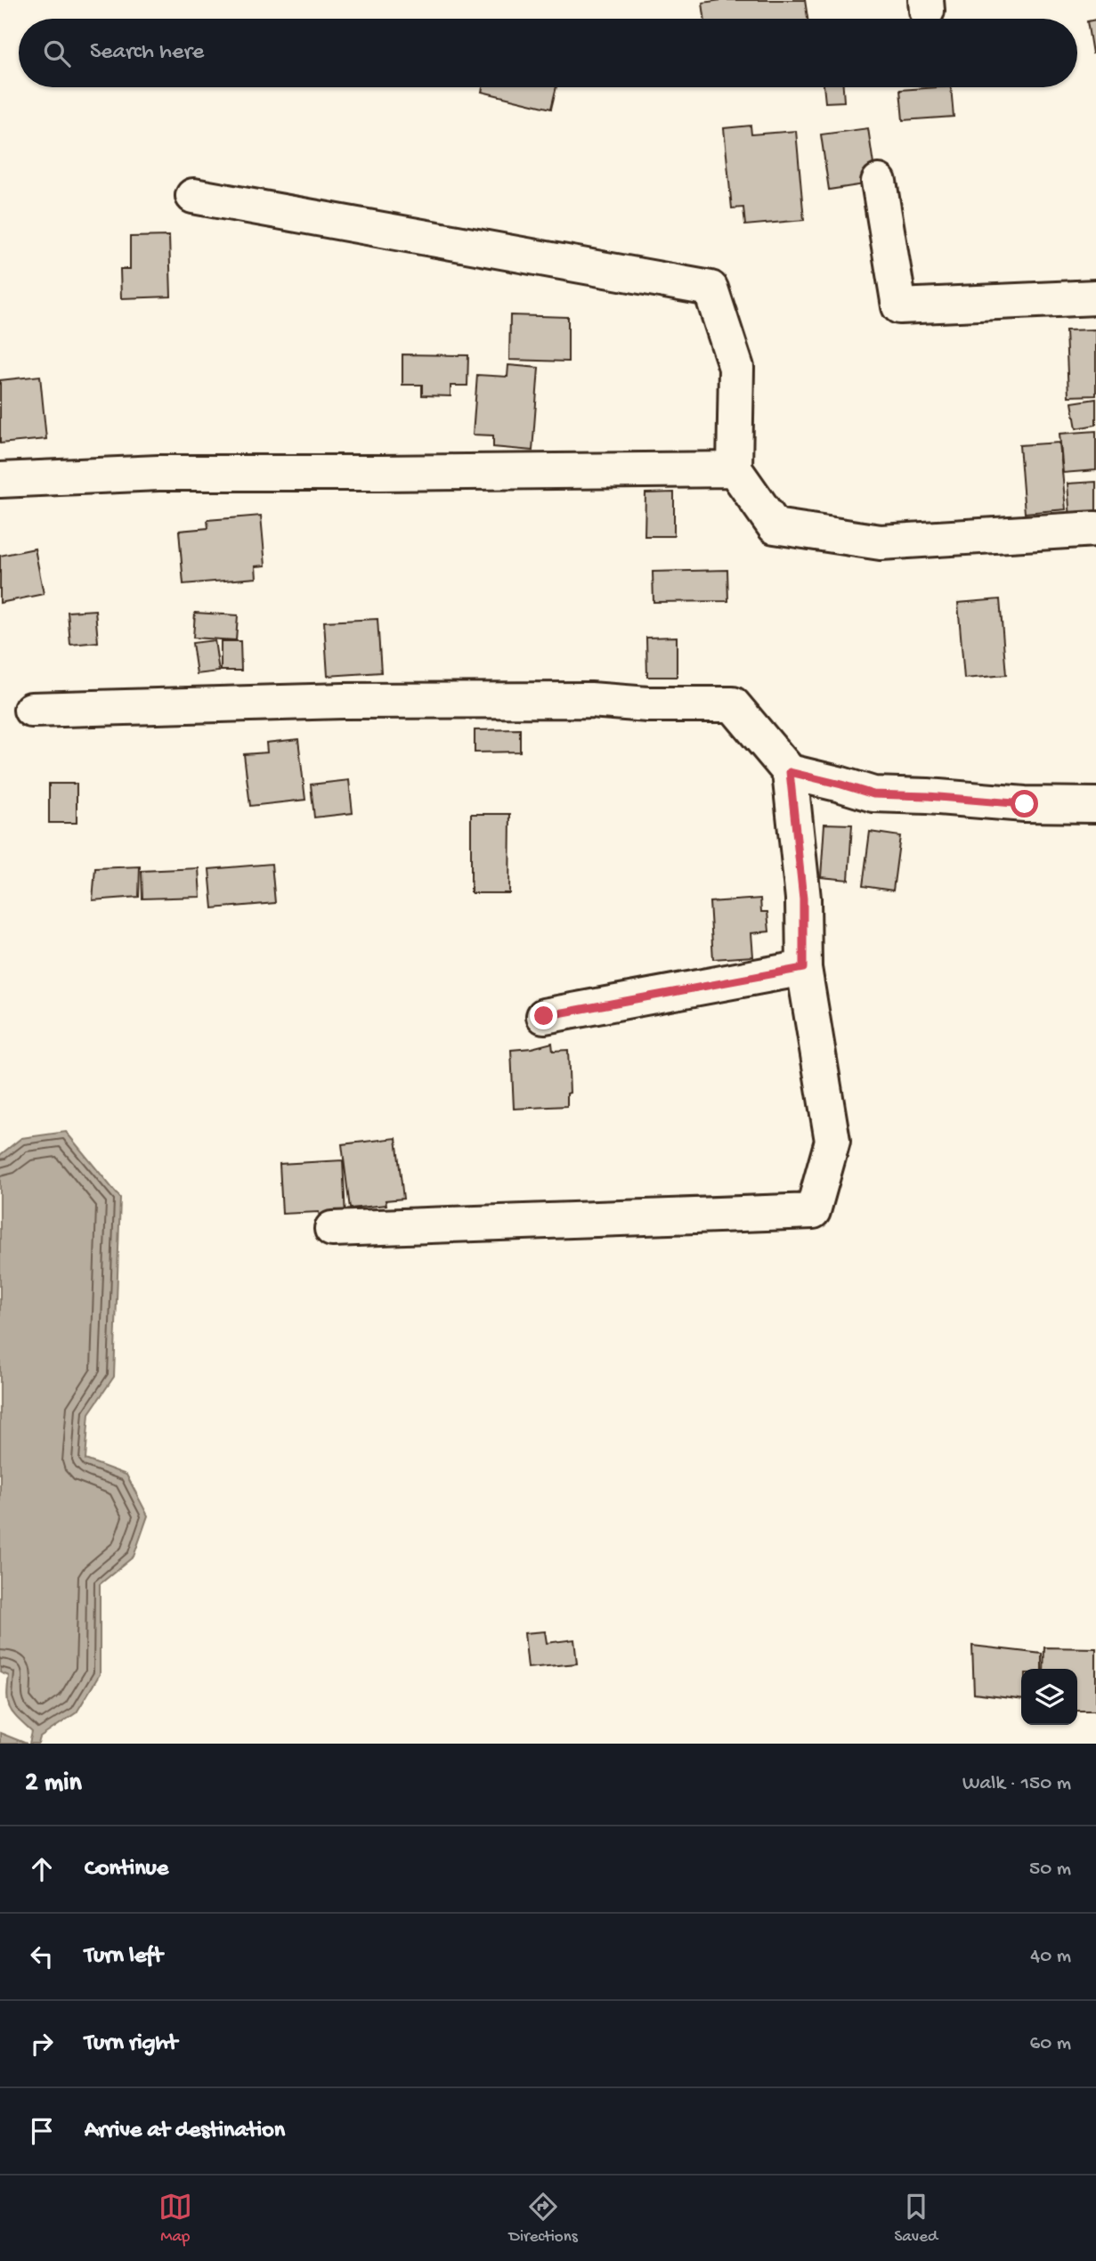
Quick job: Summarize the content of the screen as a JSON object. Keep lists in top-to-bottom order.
{
  "page": {
    "search": "Search here",
    "heading": ["2 min", "Walk · 150 m"],
    "list": [
      ["Continue", "50 m"],
      ["Turn left", "40 m"],
      ["Turn right", "60 m"],
      "Arrive at destination"
    ],
    "nav": ["Map", "Directions", "Saved"]
  }
}
